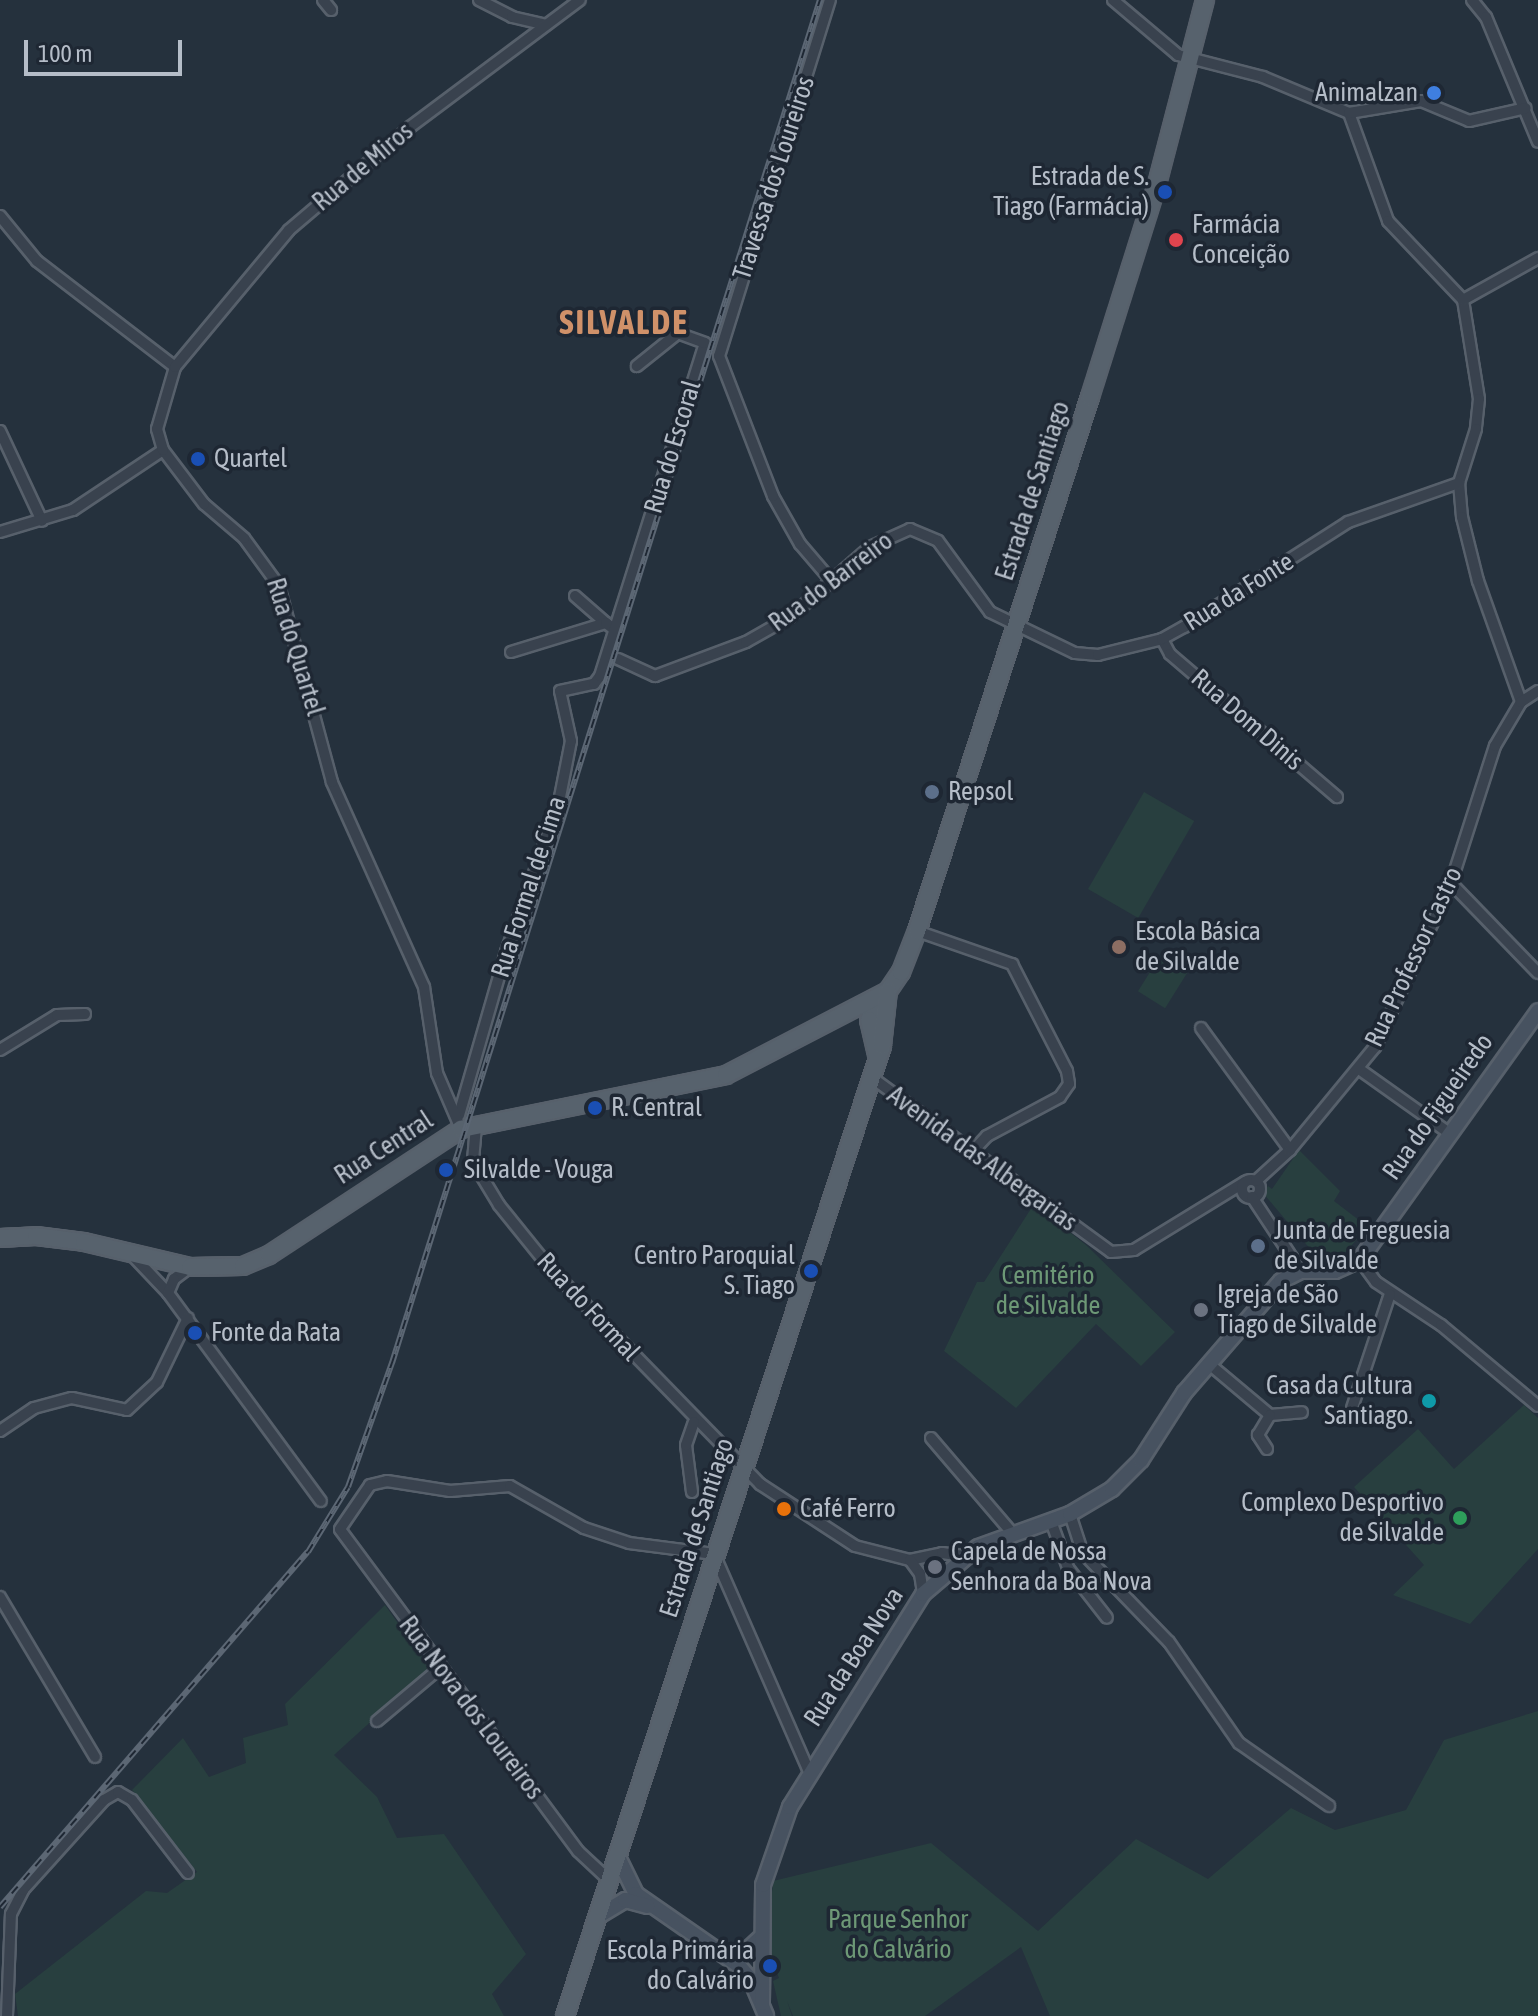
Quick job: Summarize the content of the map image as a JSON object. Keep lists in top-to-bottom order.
{
  "streets": {
    "main road": [
      "Estrada de Santiago",
      "Rua do Figueiredo",
      "Rua Central",
      "Rua da Boa Nova"
    ],
    "street": [
      "Rua de Miros",
      "Travessa dos Loureiros",
      "Rua do Escoral",
      "Rua do Barreiro",
      "Rua da Fonte",
      "Rua do Quartel",
      "Rua Dom Dinis",
      "Rua Formal de Cima",
      "Rua Professor Castro",
      "Avenida das Albergarias",
      "Rua do Formal",
      "Rua Nova dos Loureiros"
    ]
  },
  "crossings": [
    ["Travessa dos Loureiros", "Rua do Barreiro"],
    ["Rua do Escoral", "Rua Formal de Cima"],
    ["Estrada de Santiago", "Rua do Barreiro"],
    ["Estrada de Santiago", "Rua da Fonte"],
    ["Estrada de Santiago", "Rua Central"],
    ["Estrada de Santiago", "Avenida das Albergarias"],
    ["Estrada de Santiago", "Rua do Formal"],
    ["Estrada de Santiago", "Rua Nova dos Loureiros"],
    ["Rua do Barreiro", "Rua da Fonte"],
    ["Rua da Fonte", "Rua Dom Dinis"],
    ["Rua do Quartel", "Rua Formal de Cima"],
    ["Rua do Quartel", "Rua Central"],
    ["Rua do Quartel", "Rua do Formal"],
    ["Rua Formal de Cima", "Rua Central"],
    ["Rua Formal de Cima", "Rua do Formal"],
    ["Rua Professor Castro", "Avenida das Albergarias"],
    ["Rua Central", "Rua do Formal"]
  ],
  "districts": ["SILVALDE"],
  "parks": ["Cemitério de Silvalde", "Parque Senhor do Calvário"],
  "places": [
    "Animalzan",
    "Estrada de S. Tiago (Farmácia)",
    "Farmácia Conceição",
    "Quartel",
    "Repsol",
    "Escola Básica de Silvalde",
    "R. Central",
    "Silvalde - Vouga",
    "Junta de Freguesia de Silvalde",
    "Centro Paroquial S. Tiago",
    "Igreja de São Tiago de Silvalde",
    "Fonte da Rata",
    "Casa da Cultura Santiago.",
    "Café Ferro",
    "Complexo Desportivo de Silvalde",
    "Capela de Nossa Senhora da Boa Nova",
    "Escola Primária do Calvário"
  ],
  "scale_bar": "100 m"
}
